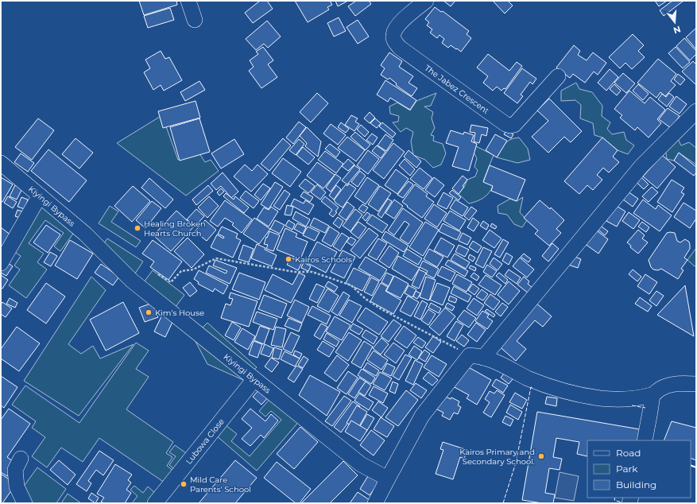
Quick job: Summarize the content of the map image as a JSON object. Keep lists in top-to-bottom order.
{
  "streets": {
    "street": ["The Jabez Crescent", "Kiyingi Bypass", "Lubowa Close"]
  },
  "crossings": [
    ["Kiyingi Bypass", "Lubowa Close"]
  ],
  "places": [
    "Healing Broken Hearts Church",
    "Kairos Schools",
    "Kim's House",
    "Kairos Primary and Secondary School.",
    "Mild Care Parents' School"
  ],
  "legend": ["Road", "Park", "Building"],
  "north": "bottom"
}
